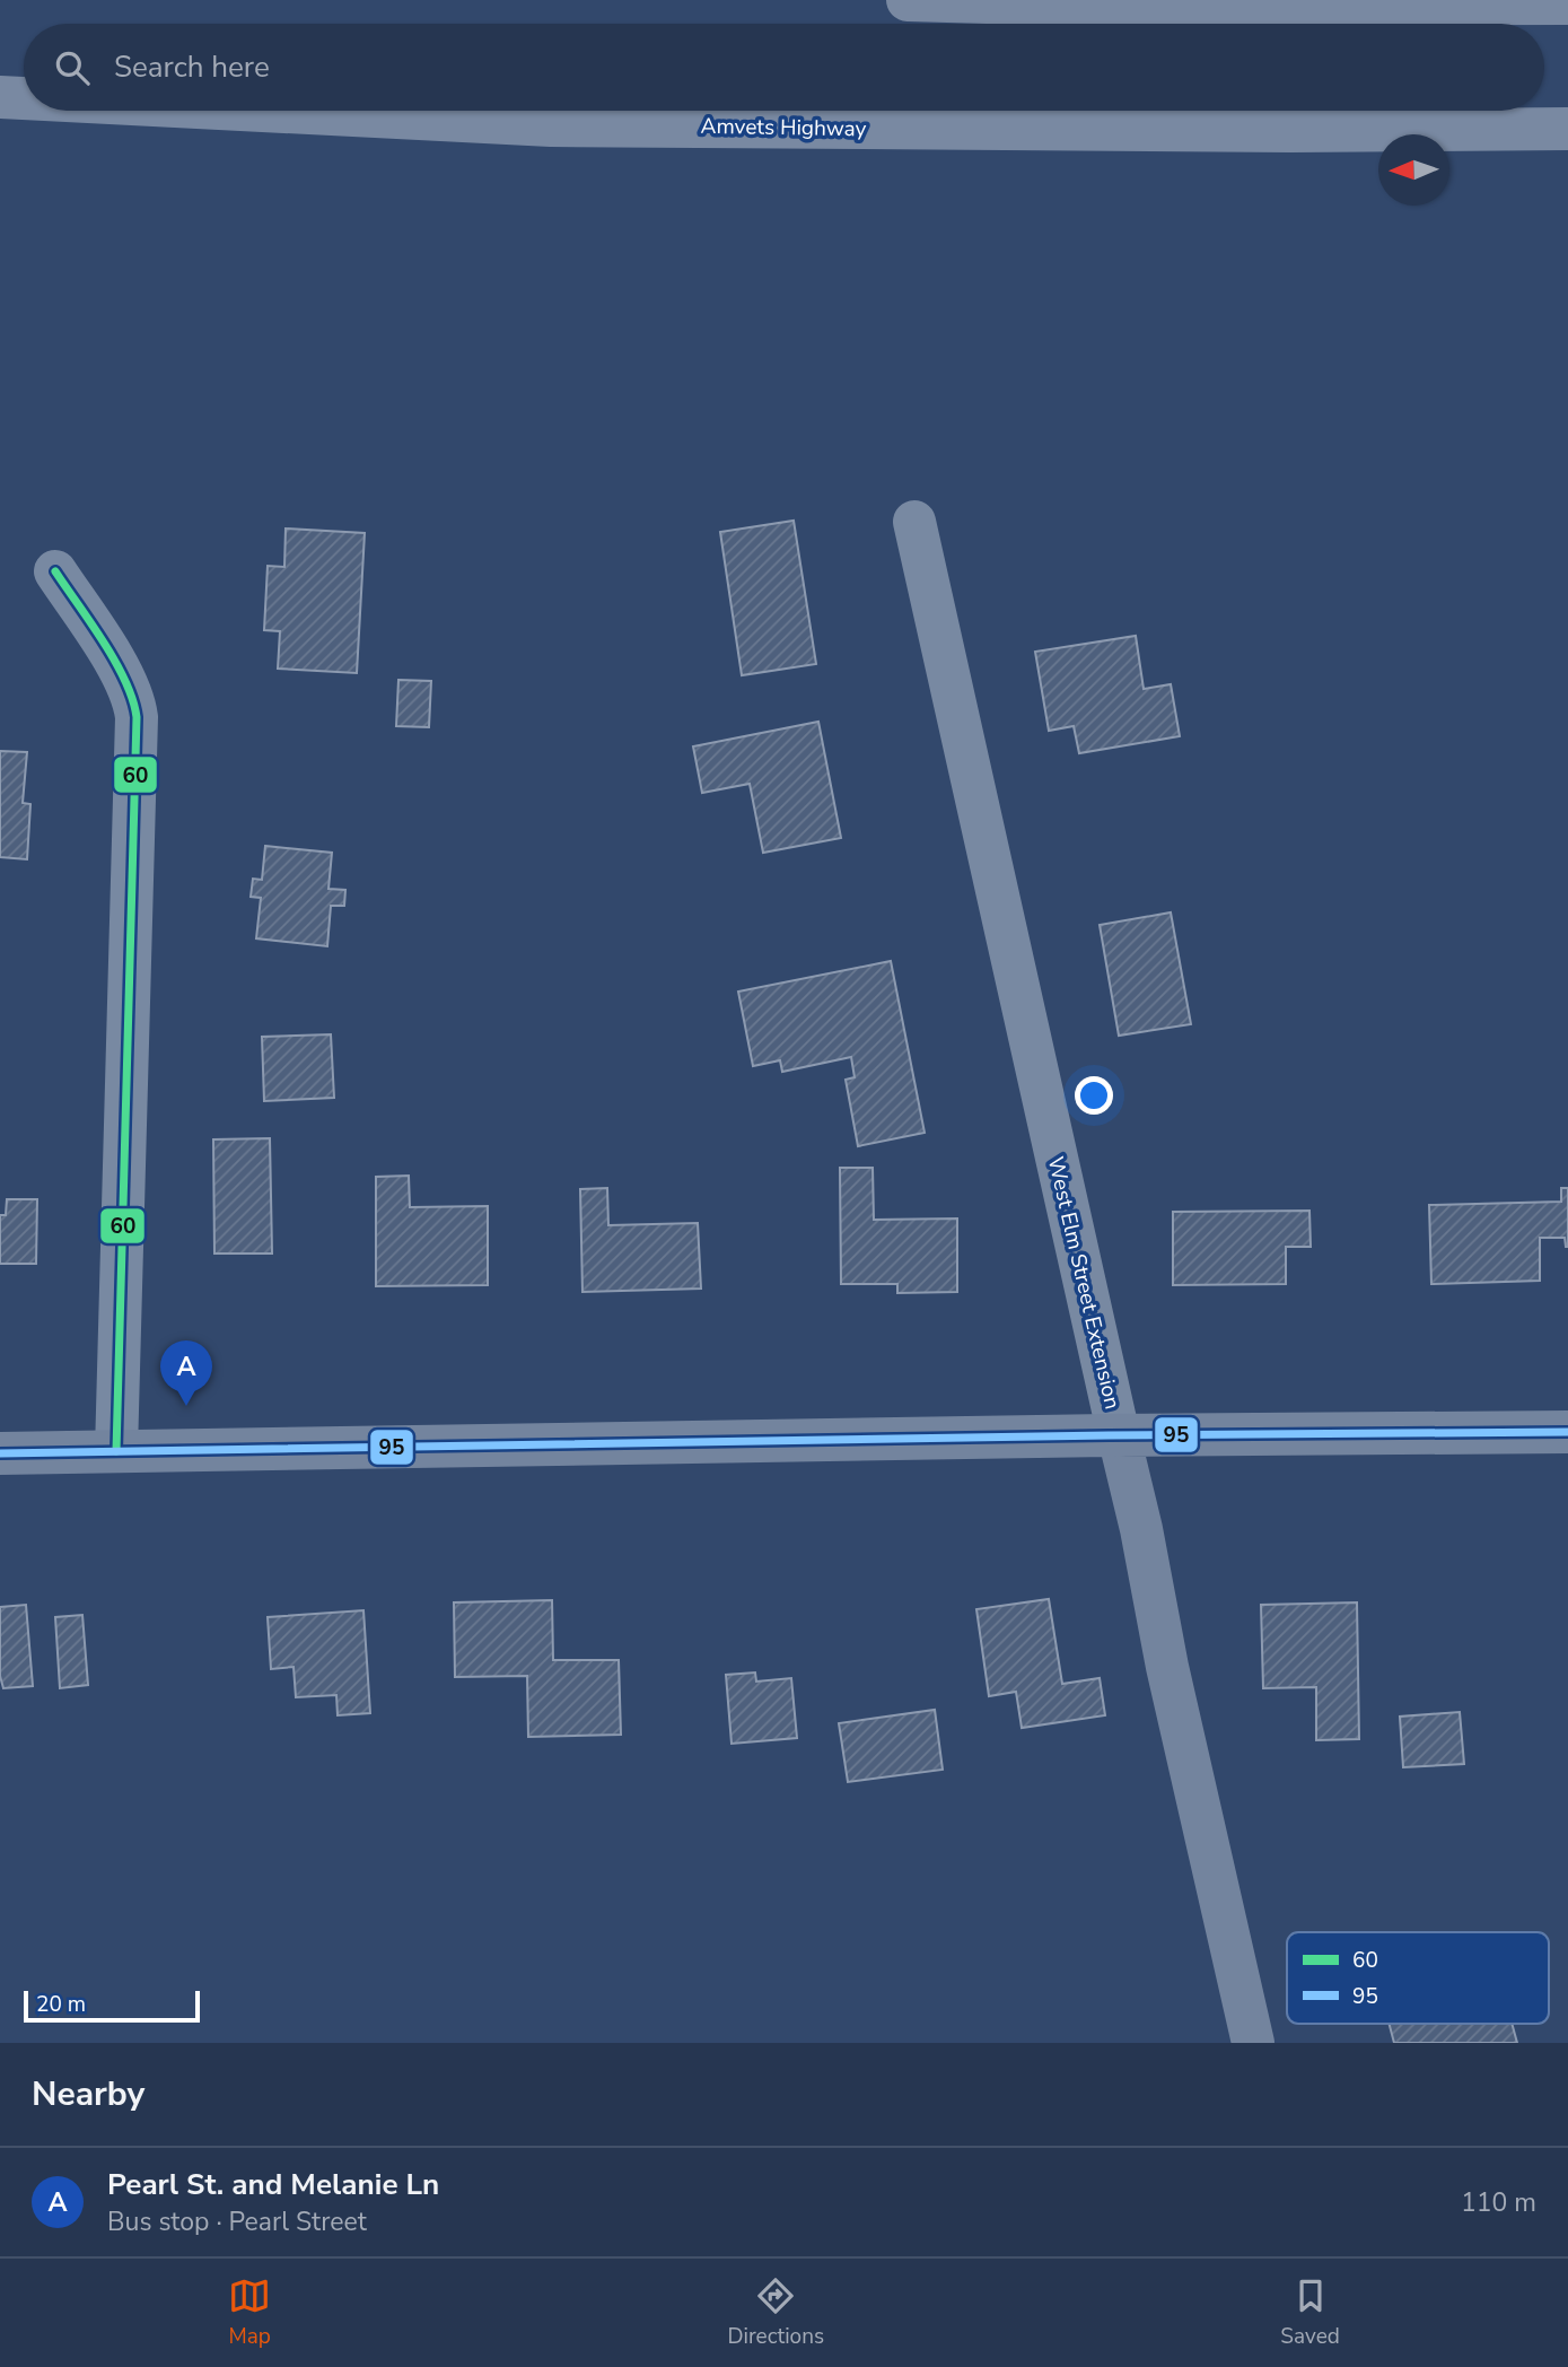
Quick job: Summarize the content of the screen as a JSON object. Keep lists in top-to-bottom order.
{
  "streets": {
    "highway": ["Amvets Highway"],
    "street": ["West Elm Street Extension"]
  },
  "lines": ["transit line 60", "transit line 95"],
  "legend": ["60", "95"],
  "scale_bar": "20 m",
  "north": "left",
  "page": {
    "search": "Search here",
    "pins": "A",
    "scale": "20 m",
    "heading": "Nearby",
    "list": [
      {
        "mark": "A",
        "name": "Pearl St. and Melanie Ln",
        "note": "Bus stop · Pearl Street",
        "value": "110 m"
      }
    ],
    "nav": ["Map", "Directions", "Saved"]
  }
}
